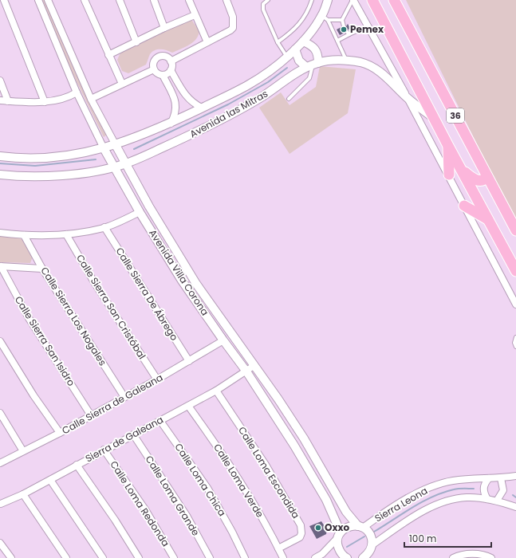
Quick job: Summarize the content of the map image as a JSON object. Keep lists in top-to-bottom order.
{
  "streets": {
    "main road": ["36"],
    "street": [
      "Avenida las Mitras",
      "Avenida Villa Corona",
      "Calle Sierra De Ábrego",
      "Calle Sierra San Cristóbal",
      "Calle Sierra Los Nogales",
      "Calle Sierra San Isidro",
      "Calle Sierra de Galeana",
      "Sierra de Galeana",
      "Calle Loma Escondida",
      "Calle Loma Chica",
      "Calle Loma Verde",
      "Calle Loma Grande",
      "Calle Loma Redonda",
      "Sierra Leona"
    ]
  },
  "crossings": [
    ["Avenida las Mitras", "36"],
    ["Avenida las Mitras", "Avenida Villa Corona"],
    ["Avenida Villa Corona", "Calle Sierra de Galeana"],
    ["Avenida Villa Corona", "Sierra de Galeana"],
    ["Avenida Villa Corona", "Sierra Leona"],
    ["Calle Sierra De Ábrego", "Calle Sierra de Galeana"],
    ["Calle Sierra San Cristóbal", "Calle Sierra de Galeana"],
    ["Calle Sierra Los Nogales", "Calle Sierra de Galeana"],
    ["Calle Sierra San Isidro", "Calle Sierra de Galeana"],
    ["Sierra de Galeana", "Calle Loma Escondida"],
    ["Sierra de Galeana", "Calle Loma Chica"],
    ["Sierra de Galeana", "Calle Loma Verde"],
    ["Sierra de Galeana", "Calle Loma Grande"],
    ["Sierra de Galeana", "Calle Loma Redonda"],
    ["Calle Loma Escondida", "Calle Loma Verde"]
  ],
  "places": ["Pemex", "Oxxo"],
  "scale_bar": "100 m"
}
